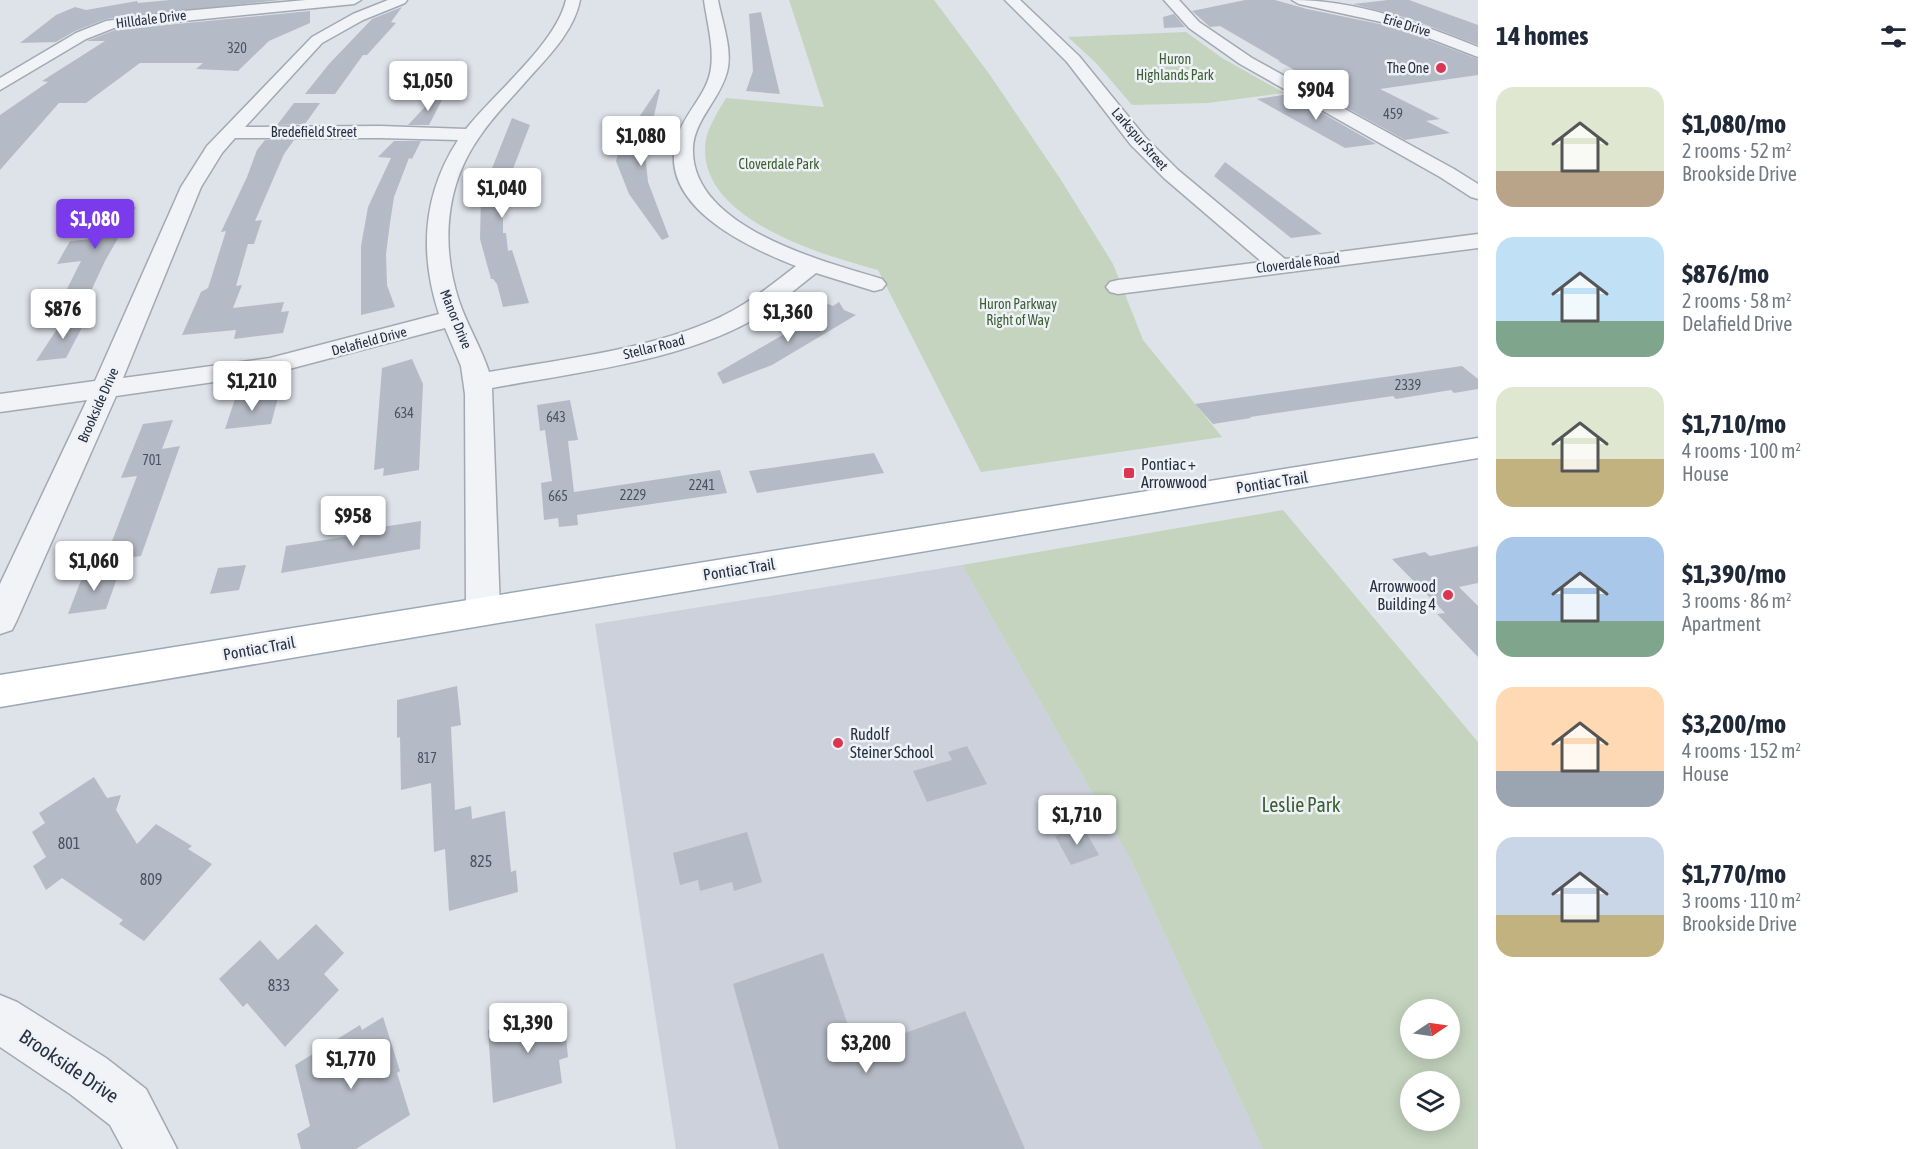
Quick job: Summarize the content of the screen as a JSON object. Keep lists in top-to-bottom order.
{
  "streets": {
    "main road": ["Pontiac Trail"],
    "street": [
      "Hilldale Drive",
      "Erie Drive",
      "Bredefield Street",
      "Larkspur Street",
      "Cloverdale Road",
      "Manor Drive",
      "Delafield Drive",
      "Stellar Road",
      "Brookside Drive"
    ]
  },
  "crossings": [
    ["Bredefield Street", "Manor Drive"],
    ["Bredefield Street", "Brookside Drive"],
    ["Larkspur Street", "Cloverdale Road"],
    ["Manor Drive", "Delafield Drive"],
    ["Manor Drive", "Stellar Road"],
    ["Manor Drive", "Pontiac Trail"],
    ["Delafield Drive", "Brookside Drive"]
  ],
  "parks": [
    "Huron Highlands Park",
    "Cloverdale Park",
    "Huron Parkway Right of Way",
    "Leslie Park"
  ],
  "places": {
    "other": ["The One", "Arrowwood Building 4", "Rudolf Steiner School"],
    "transit": ["Pontiac + Arrowwood"]
  },
  "house_numbers": [
    "320",
    "459",
    "2339",
    "634",
    "643",
    "701",
    "2241",
    "2229",
    "665",
    "817",
    "801",
    "825",
    "809",
    "833"
  ],
  "north": "right",
  "page": {
    "heading": "14 homes",
    "price": [
      "$1,050",
      "$904",
      "$1,080",
      "$1,040",
      "$1,080",
      "$876",
      "$1,360",
      "$1,210",
      "$958",
      "$1,060",
      "$1,710",
      "$1,390",
      "$3,200",
      "$1,770"
    ],
    "list": [
      {
        "name": "$1,080/mo",
        "note": "2 rooms · 52 m² · Brookside Drive"
      },
      {
        "name": "$876/mo",
        "note": "2 rooms · 58 m² · Delafield Drive"
      },
      {
        "name": "$1,710/mo",
        "note": "4 rooms · 100 m² · House"
      },
      {
        "name": "$1,390/mo",
        "note": "3 rooms · 86 m² · Apartment"
      },
      {
        "name": "$3,200/mo",
        "note": "4 rooms · 152 m² · House"
      },
      {
        "name": "$1,770/mo",
        "note": "3 rooms · 110 m² · Brookside Drive"
      }
    ]
  }
}
